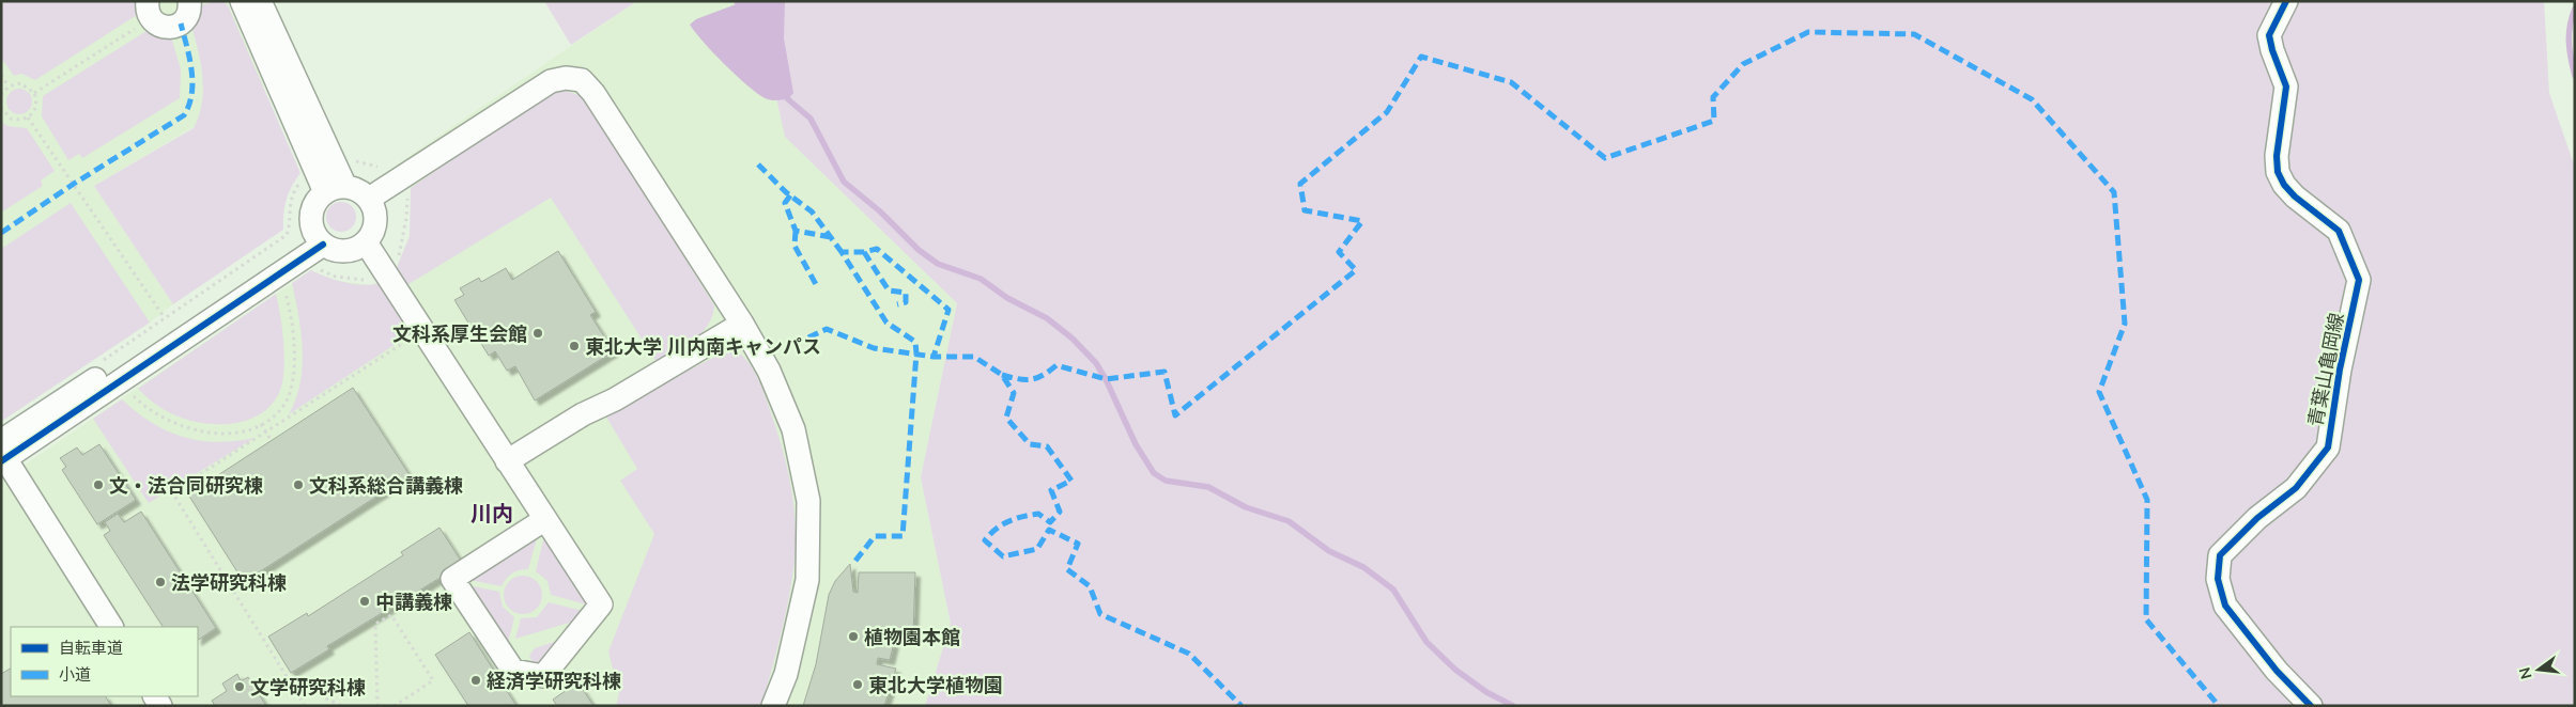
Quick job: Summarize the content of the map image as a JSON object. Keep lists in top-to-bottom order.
{
  "streets": {
    "street": ["青葉山亀岡線"]
  },
  "districts": ["川内"],
  "places": [
    "文科系厚生会館",
    "東北大学 川内南キャンパス",
    "文・法合同研究棟",
    "文科系総合講義棟",
    "法学研究科棟",
    "中講義棟",
    "植物園本館",
    "経済学研究科棟",
    "東北大学植物園",
    "文学研究科棟"
  ],
  "legend": ["自転車道", "小道"],
  "north": "left"
}
